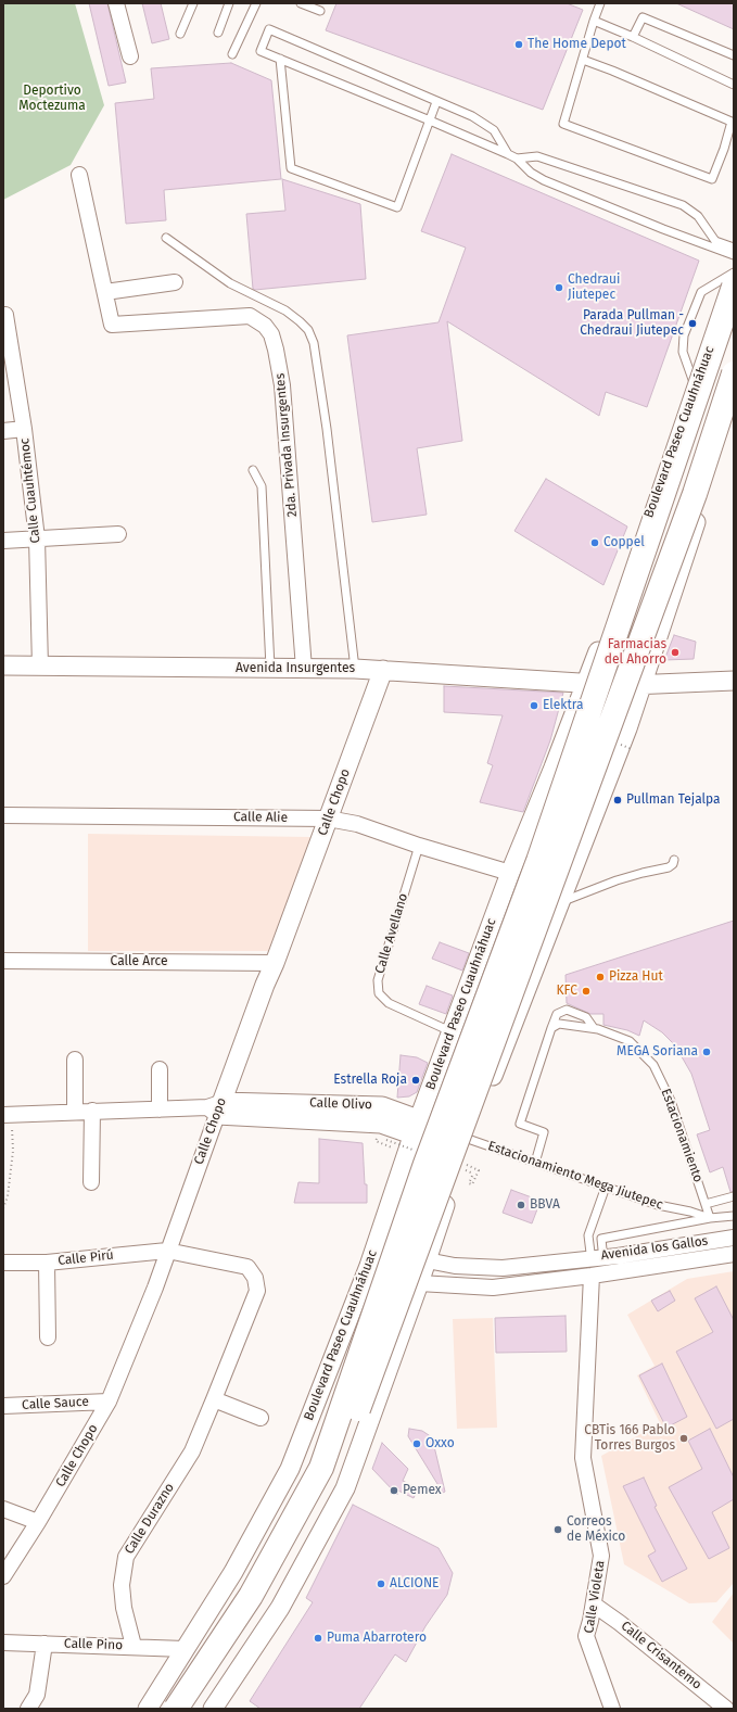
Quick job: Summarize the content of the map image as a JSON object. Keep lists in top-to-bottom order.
{
  "streets": {
    "main road": ["Boulevard Paseo Cuauhnáhuac"],
    "street": [
      "2da. Privada Insurgentes",
      "Calle Cuauhtémoc",
      "Avenida Insurgentes",
      "Calle Chopo",
      "Calle Alie",
      "Calle Arce",
      "Calle Olivo",
      "Avenida los Gallos",
      "Calle Pirú",
      "Calle Sauce",
      "Calle Durazno",
      "Calle Violeta",
      "Calle Pino",
      "Calle Crisantemo"
    ],
    "lane": ["Calle Avellano", "Estacionamiento", "Estacionamiento Mega Jiutepec"]
  },
  "crossings": [
    ["Boulevard Paseo Cuauhnáhuac", "Avenida Insurgentes"],
    ["Boulevard Paseo Cuauhnáhuac", "Calle Alie"],
    ["Boulevard Paseo Cuauhnáhuac", "Calle Avellano"],
    ["Boulevard Paseo Cuauhnáhuac", "Calle Olivo"],
    ["Boulevard Paseo Cuauhnáhuac", "Calle Pino"],
    ["2da. Privada Insurgentes", "Avenida Insurgentes"],
    ["Calle Cuauhtémoc", "Avenida Insurgentes"],
    ["Avenida Insurgentes", "Calle Chopo"],
    ["Calle Chopo", "Calle Alie"],
    ["Calle Chopo", "Calle Arce"],
    ["Calle Chopo", "Calle Olivo"],
    ["Calle Chopo", "Calle Pirú"],
    ["Calle Chopo", "Calle Sauce"],
    ["Calle Chopo", "Calle Durazno"],
    ["Calle Alie", "Calle Avellano"],
    ["Calle Olivo", "Estacionamiento Mega Jiutepec"],
    ["Estacionamiento", "Estacionamiento Mega Jiutepec"],
    ["Avenida los Gallos", "Calle Violeta"],
    ["Calle Pirú", "Calle Durazno"],
    ["Calle Durazno", "Calle Pino"],
    ["Calle Violeta", "Calle Crisantemo"]
  ],
  "parks": ["Deportivo Moctezuma"],
  "places": [
    "The Home Depot",
    "Chedraui Jiutepec",
    "Parada Pullman - Chedraui Jiutepec",
    "Coppel",
    "Farmacias del Ahorro",
    "Elektra",
    "Pullman Tejalpa",
    "Pizza Hut",
    "KFC",
    "MEGA Soriana",
    "Estrella Roja",
    "BBVA",
    "CBTis 166 Pablo Torres Burgos",
    "Oxxo",
    "Pemex",
    "Correos de México",
    "ALCIONE",
    "Puma Abarrotero"
  ]
}
